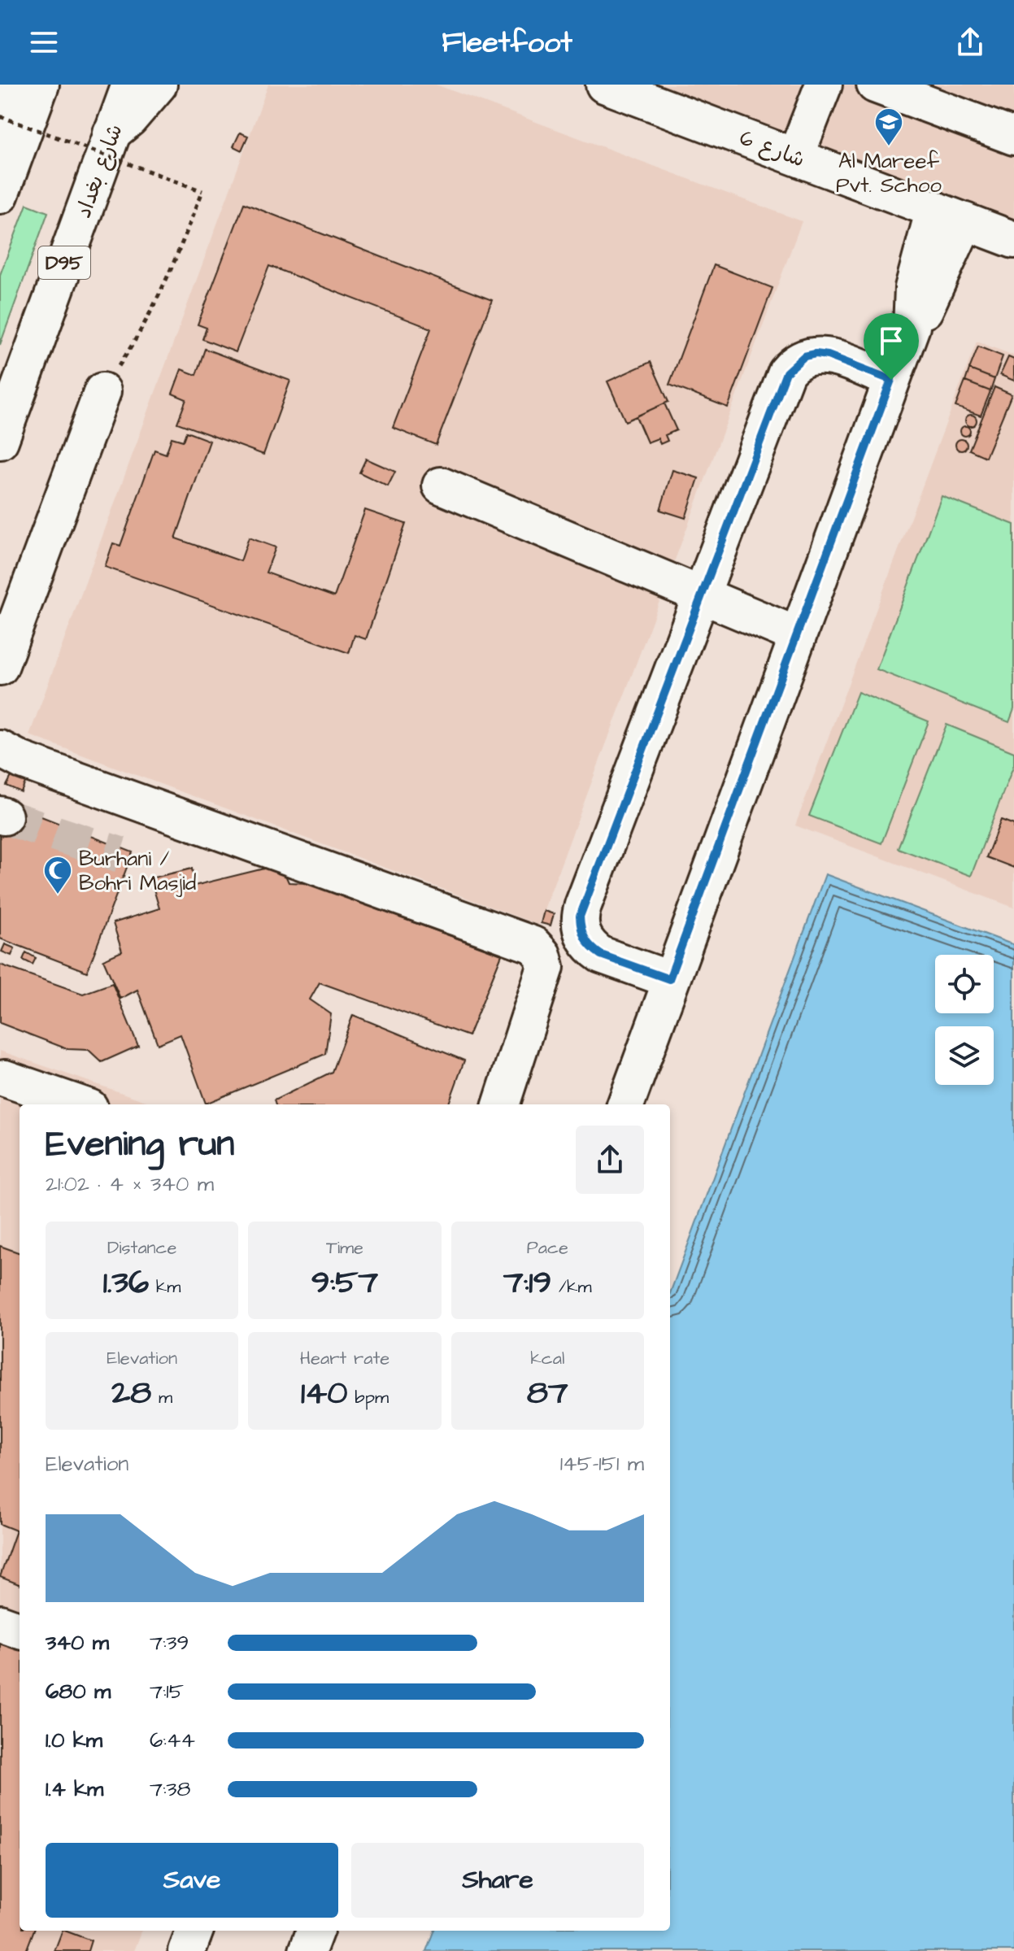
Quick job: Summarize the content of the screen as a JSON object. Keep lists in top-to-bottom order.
{
  "streets": {
    "street": ["شارع 6", "شارع بغداد", "D95"]
  },
  "places": {
    "school or university": ["Al Mareef Pvt. Schoo"],
    "mosque": ["Burhani / Bohri Masjid"]
  },
  "page": {
    "header": "Fleetfoot",
    "heading": ["Evening run", "21:02 · 4 × 340 m"],
    "stats": [
      ["Distance", "1.36 km"],
      ["Time", "9:57"],
      ["Pace", "7:19 /km"],
      ["Elevation", "28 m"],
      ["Heart rate", "140 bpm"],
      ["kcal", "87"]
    ],
    "chart": ["Elevation", "145–151 m"],
    "list": [
      {
        "name": "340 m",
        "note": "7:39"
      },
      {
        "name": "680 m",
        "note": "7:15"
      },
      {
        "name": "1.0 km",
        "note": "6:44"
      },
      {
        "name": "1.4 km",
        "note": "7:38"
      }
    ],
    "buttons": ["Save", "Share"]
  }
}
